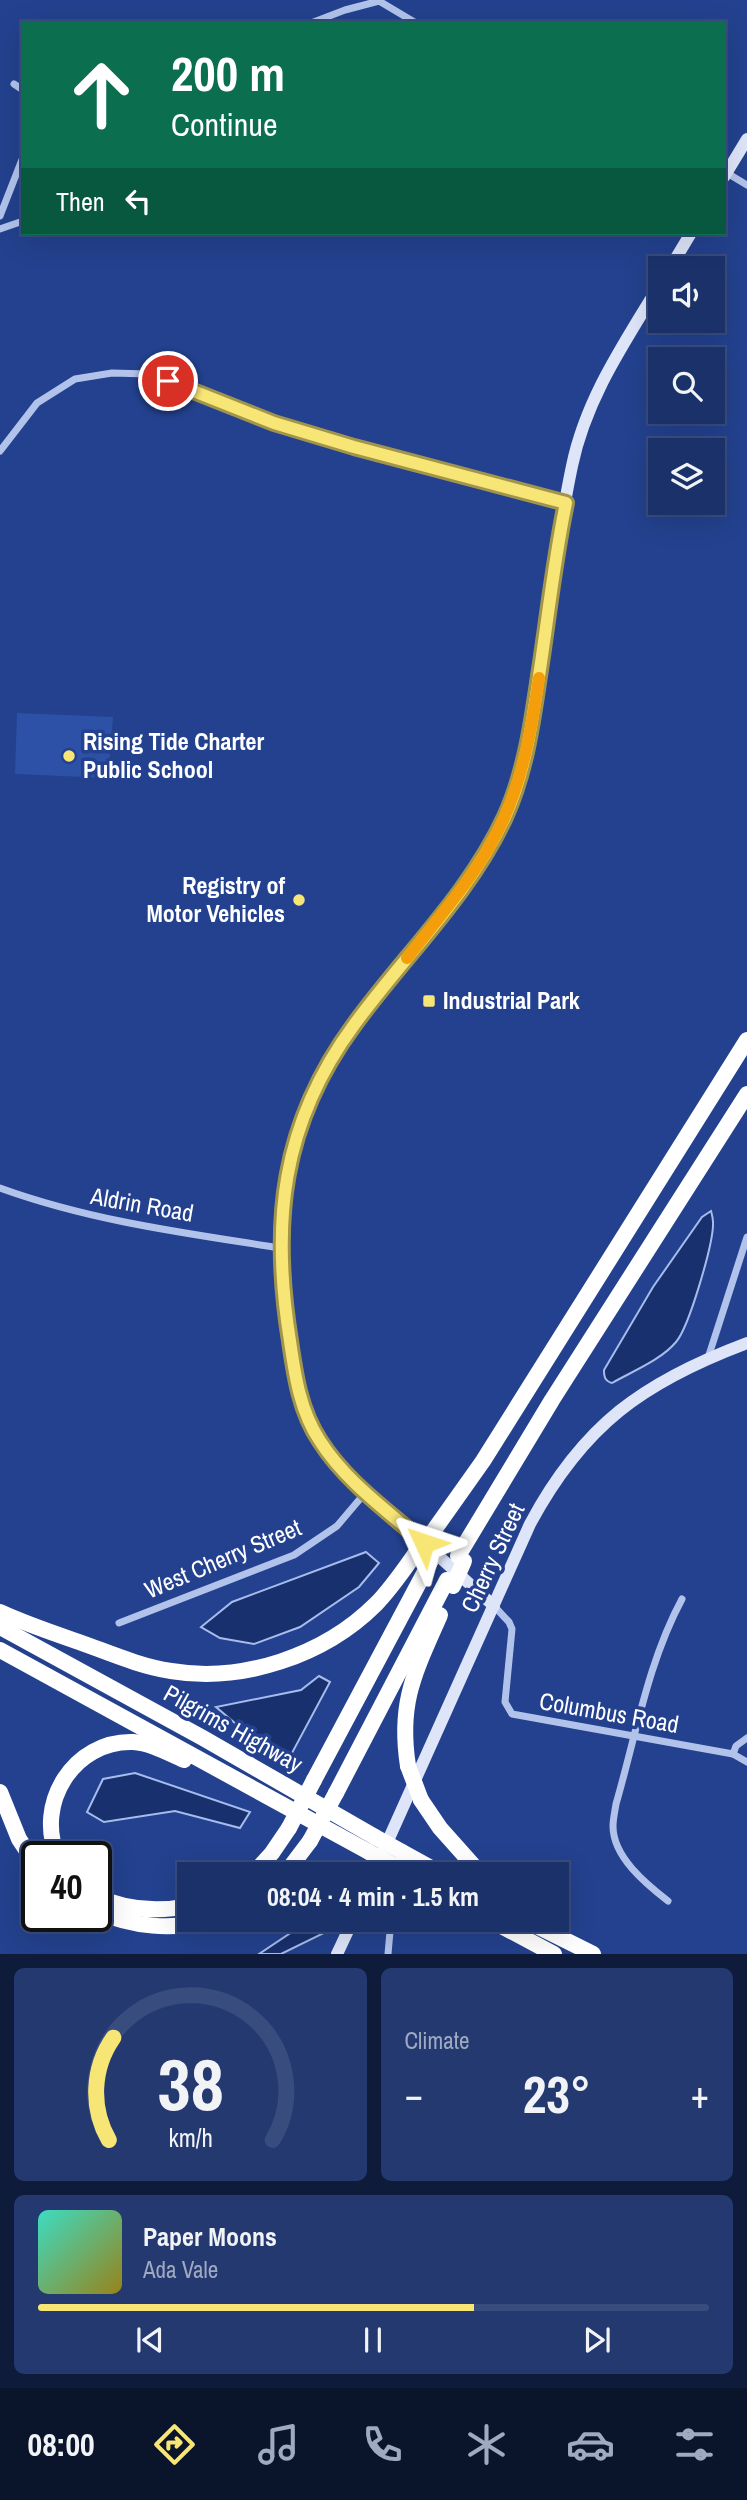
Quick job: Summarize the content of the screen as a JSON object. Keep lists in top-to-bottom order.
{
  "streets": {
    "highway": ["Pilgrims Highway"],
    "street": [
      "Aldrin Road",
      "Cherry Street",
      "West Cherry Street",
      "Columbus Road"
    ]
  },
  "crossings": [
    ["Cherry Street", "Columbus Road"]
  ],
  "places": {
    "other": ["Rising Tide Charter Public School", "Registry of Motor Vehicles"],
    "transit": ["Industrial Park"]
  },
  "page": {
    "turn": ["200 m", "Continue"],
    "then": "Then",
    "limit": "40",
    "trip": "08:04 · 4 min · 1.5 km",
    "tile": "Climate",
    "heat": ["−", "23°", "+"],
    "song": ["Paper Moons", "Ada Vale"],
    "tabs": "08:00",
    "gauge": ["38", "km/h"]
  }
}
